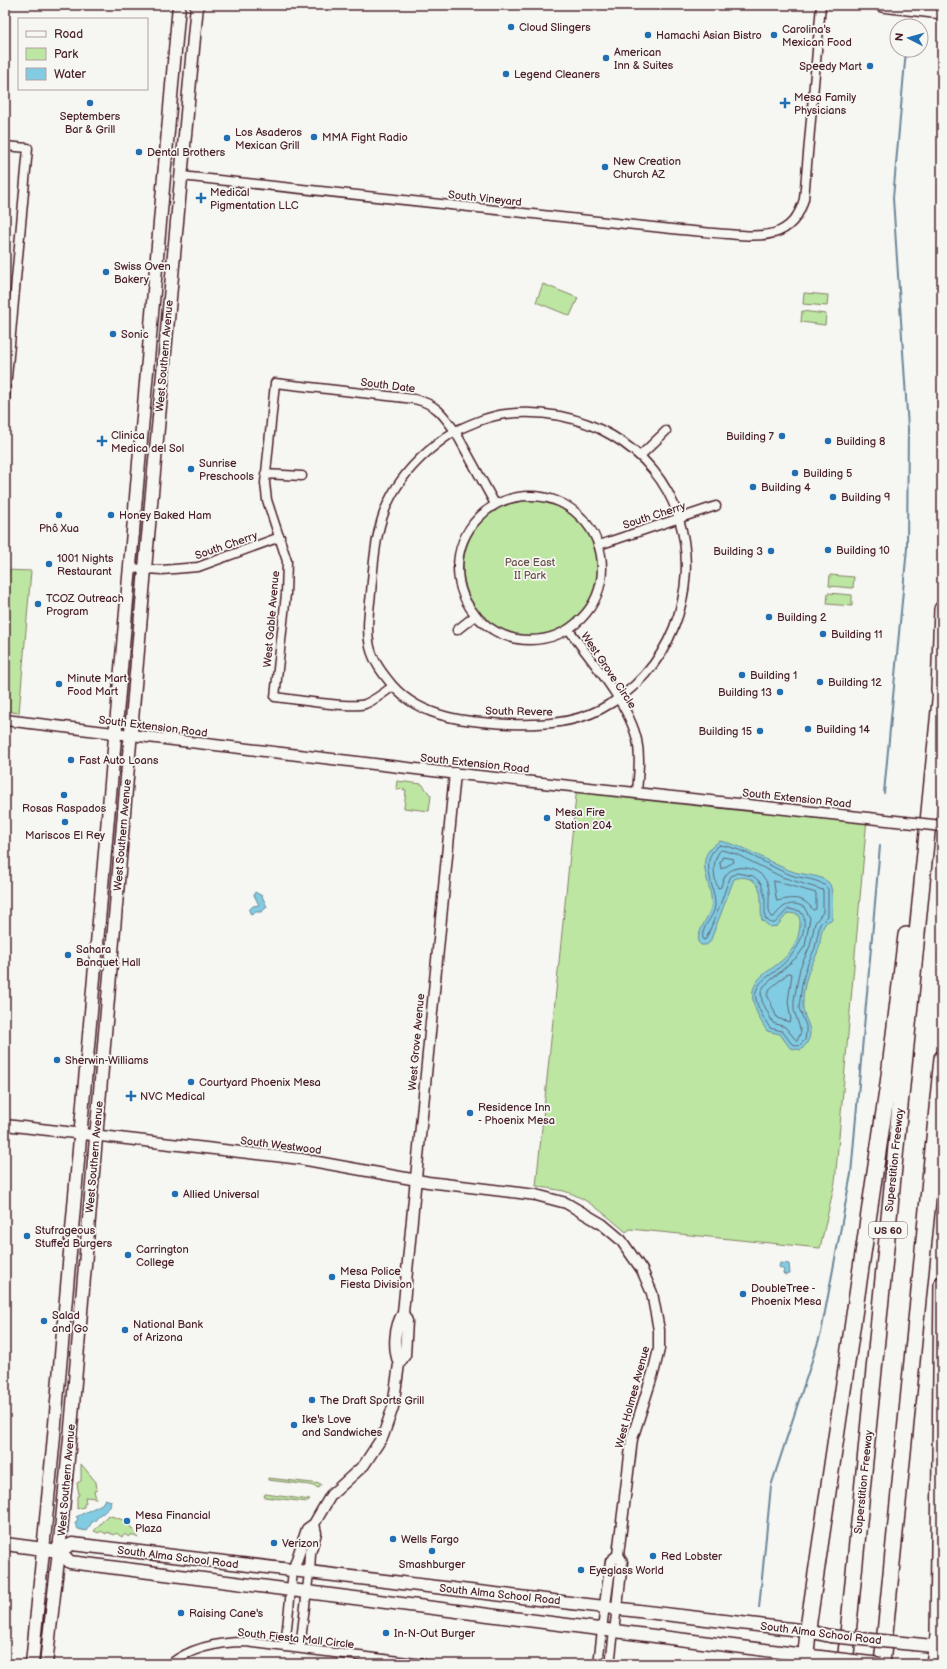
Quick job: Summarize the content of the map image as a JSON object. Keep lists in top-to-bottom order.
{
  "streets": {
    "highway": ["Superstition Freeway", "US 60"],
    "main road": ["West Southern Avenue", "South Alma School Road"],
    "street": [
      "South Vineyard",
      "South Date",
      "South Cherry",
      "West Gable Avenue",
      "West Grove Circle",
      "South Revere",
      "South Extension Road",
      "West Grove Avenue",
      "South Westwood",
      "West Holmes Avenue",
      "South Fiesta Mall Circle"
    ]
  },
  "crossings": [
    ["South Vineyard", "West Southern Avenue"],
    ["West Southern Avenue", "South Cherry"],
    ["West Southern Avenue", "South Extension Road"],
    ["West Southern Avenue", "South Westwood"],
    ["West Southern Avenue", "South Alma School Road"],
    ["South Date", "West Gable Avenue"],
    ["South Date", "South Revere"],
    ["South Cherry", "West Gable Avenue"],
    ["South Cherry", "West Grove Circle"],
    ["South Cherry", "South Revere"],
    ["West Gable Avenue", "South Revere"],
    ["West Grove Circle", "South Revere"],
    ["West Grove Circle", "South Extension Road"],
    ["South Extension Road", "West Grove Avenue"],
    ["West Grove Avenue", "South Westwood"],
    ["West Grove Avenue", "South Alma School Road"],
    ["West Grove Avenue", "South Fiesta Mall Circle"],
    ["South Westwood", "West Holmes Avenue"],
    ["West Holmes Avenue", "South Alma School Road"]
  ],
  "parks": ["Pace East II Park"],
  "places": {
    "other": [
      "Cloud Slingers",
      "Hamachi Asian Bistro",
      "Carolina's Mexican Food",
      "American Inn & Suites",
      "Speedy Mart",
      "Legend Cleaners",
      "Septembers Bar & Grill",
      "MMA Fight Radio",
      "Los Asaderos Mexican Grill",
      "Dental Brothers",
      "New Creation Church AZ",
      "Swiss Oven Bakery",
      "Sonic",
      "Building 7",
      "Building 8",
      "Sunrise Preschools",
      "Building 5",
      "Building 4",
      "Building 9",
      "Phô Xua",
      "Honey Baked Ham",
      "Building 10",
      "Building 3",
      "1001 Nights Restaurant",
      "TCOZ Outreach Program",
      "Building 2",
      "Building 11",
      "Building 1",
      "Building 12",
      "Minute Mart Food Mart",
      "Building 13",
      "Building 14",
      "Building 15",
      "Fast Auto Loans",
      "Rosas Raspados",
      "Mesa Fire Station 204",
      "Mariscos El Rey",
      "Sahara Banquet Hall",
      "Sherwin-Williams",
      "Courtyard Phoenix Mesa",
      "Residence Inn - Phoenix Mesa",
      "Allied Universal",
      "Stufrageous Stuffed Burgers",
      "Carrington College",
      "Mesa Police Fiesta Division",
      "DoubleTree - Phoenix Mesa",
      "Salad and Go",
      "National Bank of Arizona",
      "The Draft Sports Grill",
      "Ike's Love and Sandwiches",
      "Mesa Financial Plaza",
      "Wells Fargo",
      "Verizon",
      "Smashburger",
      "Red Lobster",
      "Eyeglass World",
      "Raising Cane's",
      "In-N-Out Burger"
    ],
    "health": [
      "Mesa Family Physicians",
      "Medical Pigmentation LLC",
      "Clinica Medica del Sol",
      "NVC Medical"
    ]
  },
  "legend": ["Road", "Park", "Water"],
  "north": "left"
}
